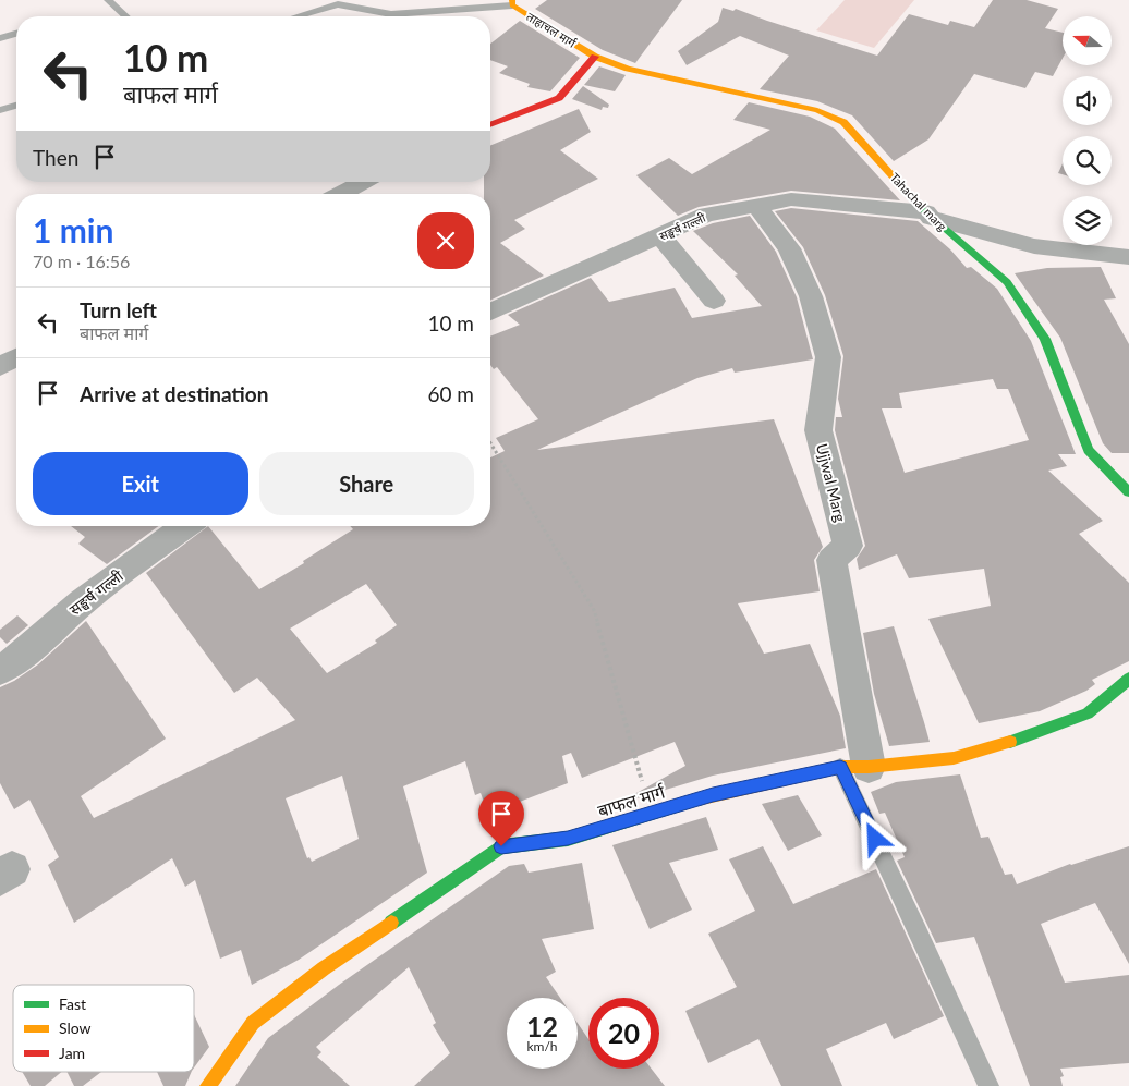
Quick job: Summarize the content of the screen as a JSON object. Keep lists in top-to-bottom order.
{
  "streets": {
    "street": [
      "ताहाचल मार्ग",
      "Tahachal marg",
      "सङ्घर्ष गल्ली",
      "Ujjwal Marg",
      "बाफल मार्ग"
    ]
  },
  "crossings": [
    ["ताहाचल मार्ग", "Tahachal marg"],
    ["Tahachal marg", "सङ्घर्ष गल्ली"],
    ["सङ्घर्ष गल्ली", "Ujjwal Marg"],
    ["Ujjwal Marg", "बाफल मार्ग"]
  ],
  "legend": ["Fast", "Slow", "Jam"],
  "north": "left",
  "page": {
    "turn": ["10 m", "बाफल मार्ग"],
    "then": "Then",
    "heading": ["1 min", "70 m · 16:56"],
    "list": [
      {
        "name": "Turn left",
        "note": "बाफल मार्ग",
        "value": "10 m"
      },
      {
        "name": "Arrive at destination",
        "value": "60 m"
      }
    ],
    "buttons": ["Exit", "Share"],
    "speed": "12 km/h",
    "limit": "20"
  }
}
